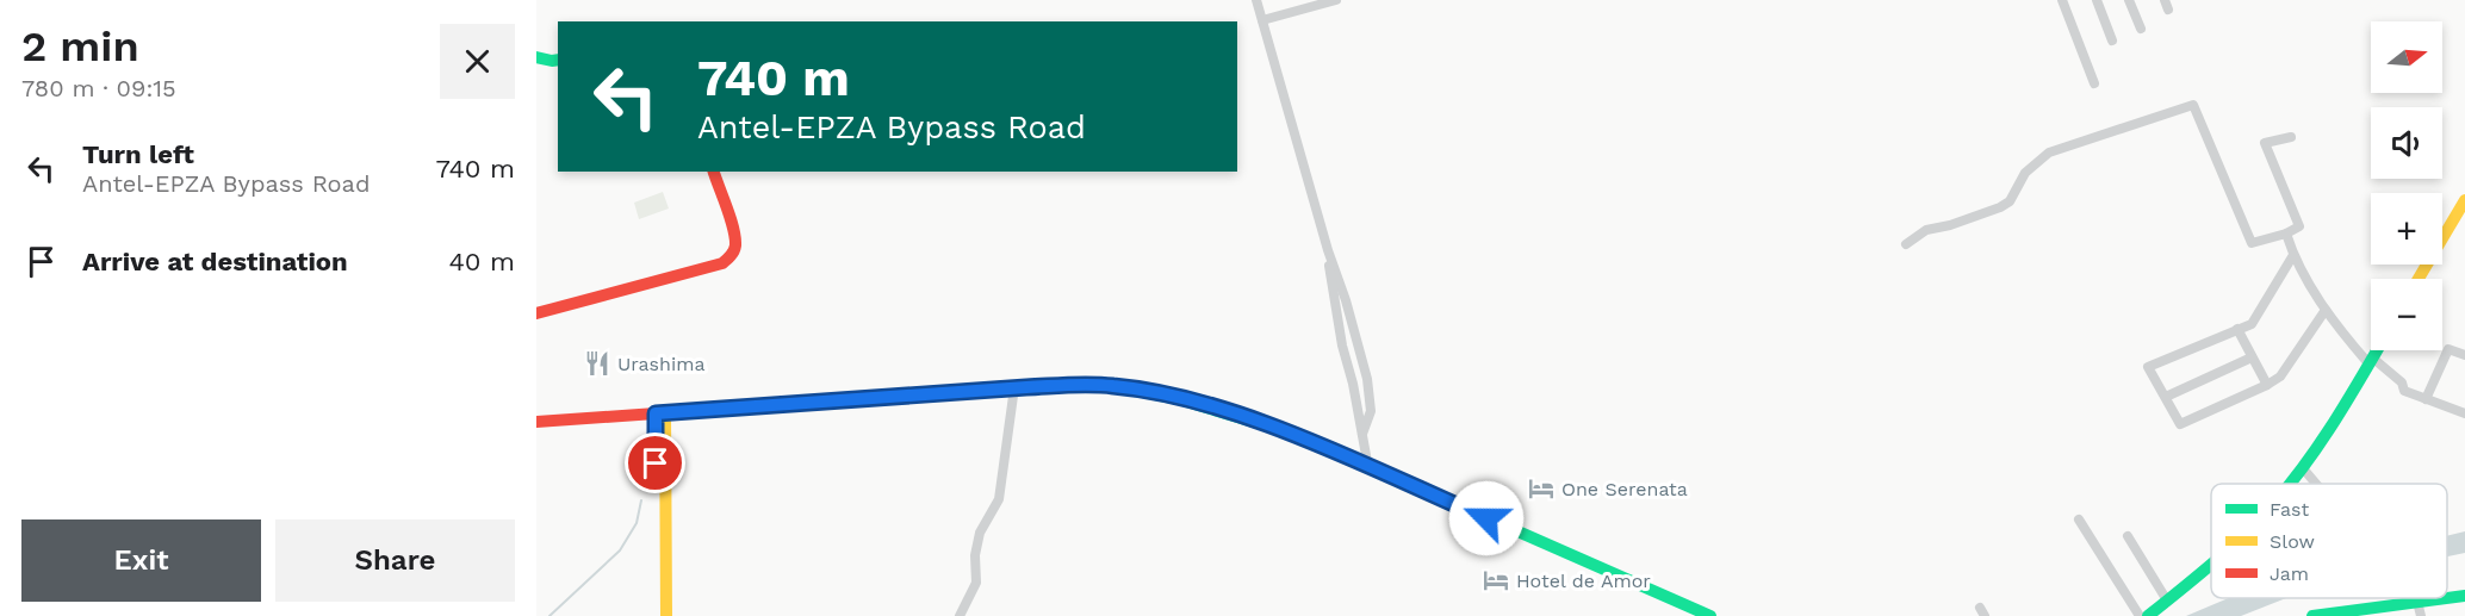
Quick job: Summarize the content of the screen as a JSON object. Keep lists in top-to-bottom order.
{
  "places": {
    "restaurant": ["Urashima"],
    "hotel": ["One Serenata", "Hotel de Amor"]
  },
  "legend": ["Fast", "Slow", "Jam"],
  "north": "right",
  "page": {
    "heading": ["2 min", "780 m · 09:15"],
    "map_buttons": ["+", "−"],
    "turn": ["740 m", "Antel-EPZA Bypass Road"],
    "list": [
      {
        "name": "Turn left",
        "note": "Antel-EPZA Bypass Road",
        "value": "740 m"
      },
      {
        "name": "Arrive at destination",
        "value": "40 m"
      }
    ],
    "buttons": ["Exit", "Share"]
  }
}
